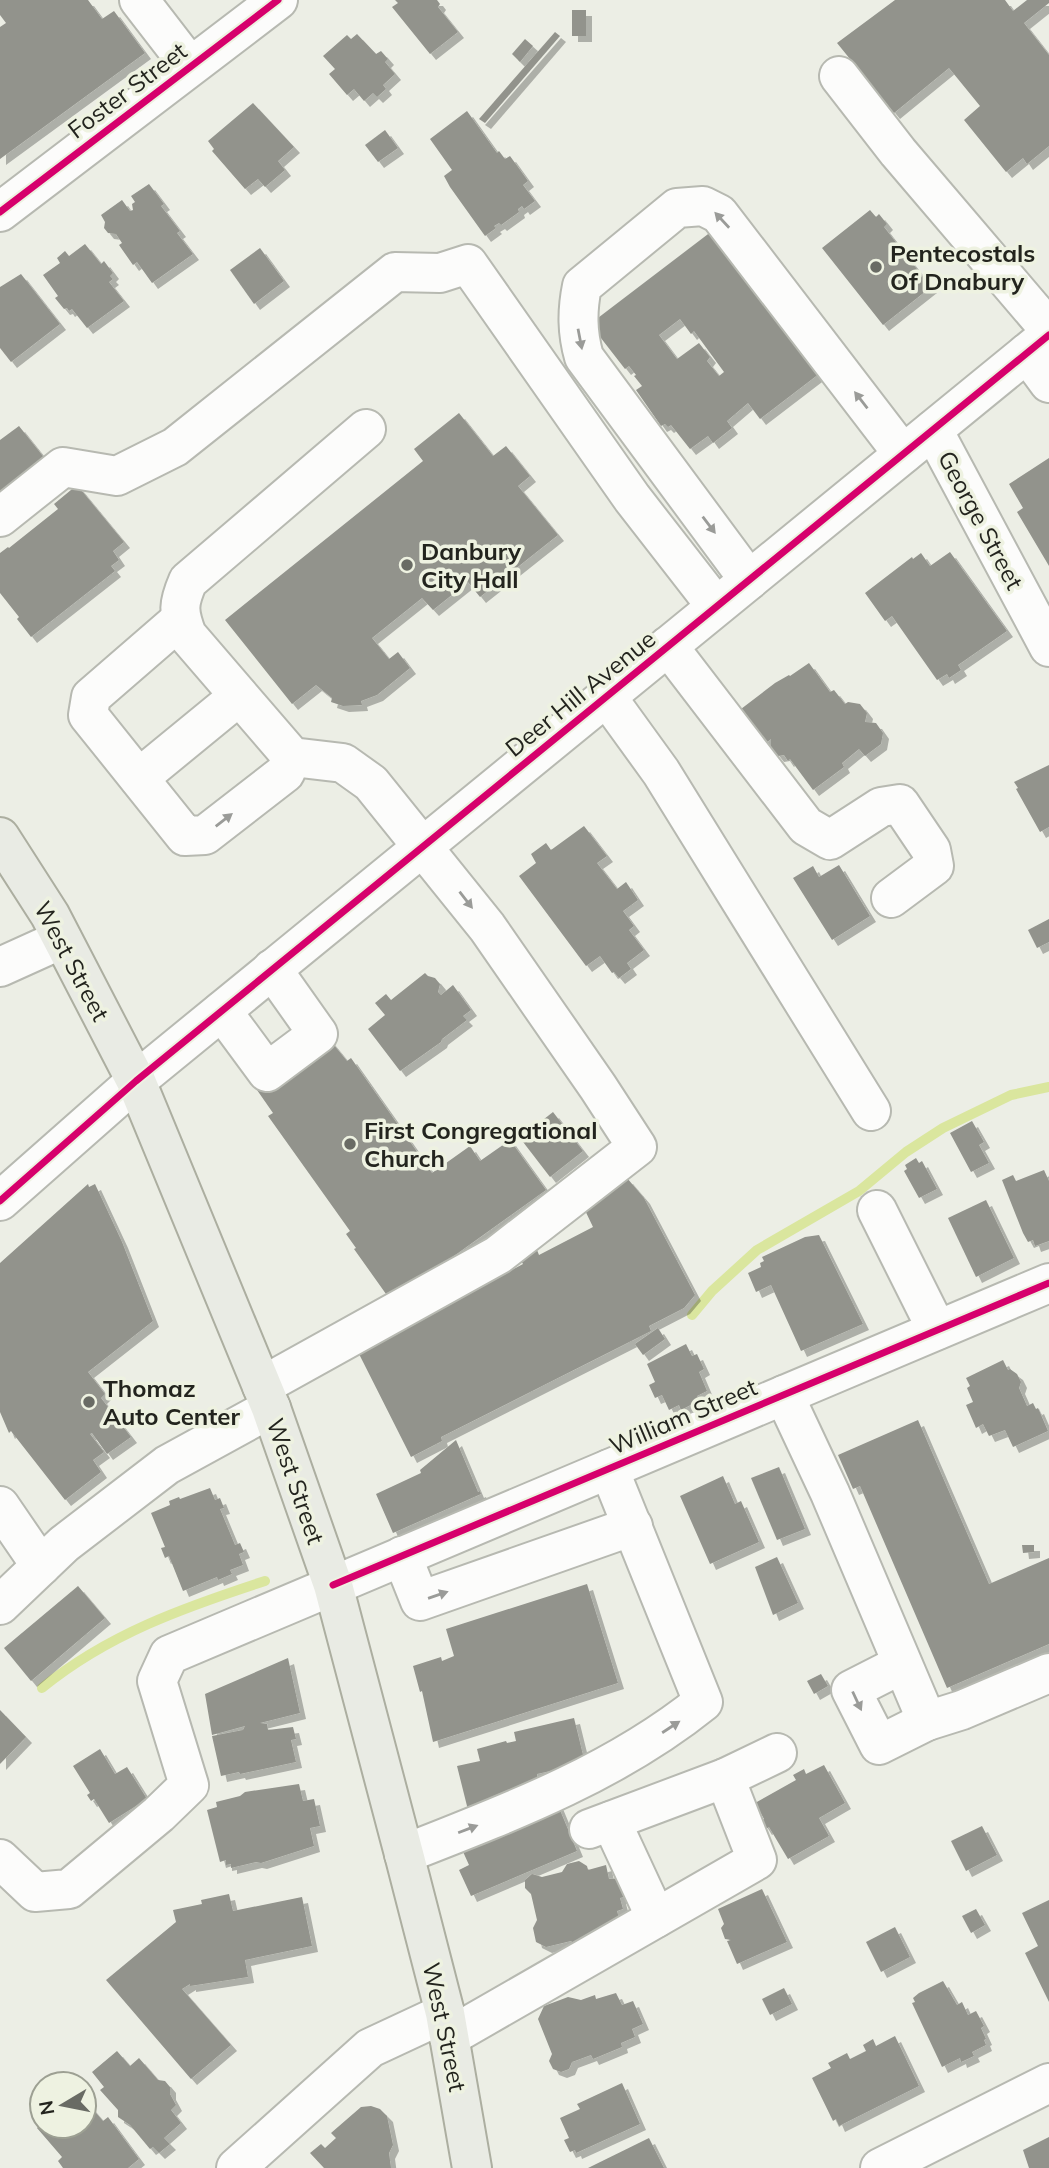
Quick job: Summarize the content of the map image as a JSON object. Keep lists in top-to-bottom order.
{
  "streets": {
    "main road": ["West Street"],
    "street": [
      "Foster Street",
      "George Street",
      "Deer Hill Avenue",
      "William Street"
    ]
  },
  "crossings": [
    ["George Street", "Deer Hill Avenue"],
    ["Deer Hill Avenue", "West Street"],
    ["West Street", "William Street"]
  ],
  "places": [
    "Pentecostals Of Dnabury",
    "Danbury City Hall",
    "First Congregational Church",
    "Thomaz Auto Center"
  ],
  "north": "left"
}
